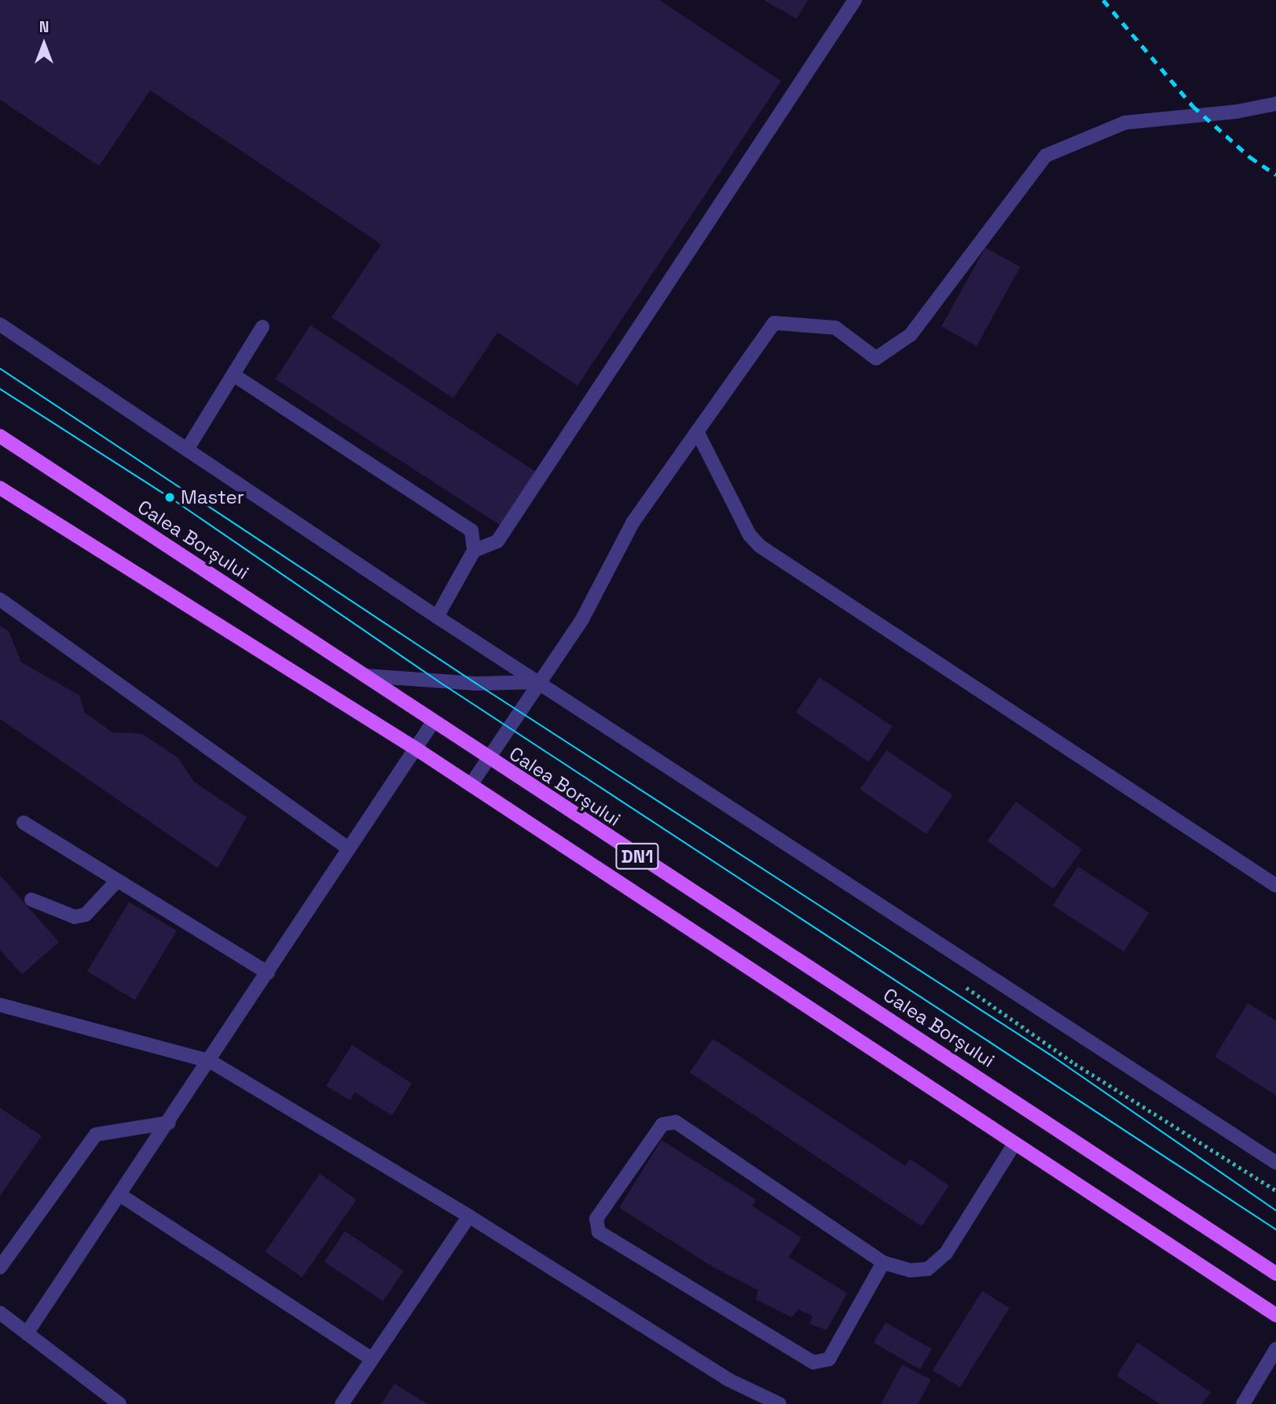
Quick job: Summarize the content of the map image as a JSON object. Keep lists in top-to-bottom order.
{
  "streets": {
    "main road": ["Calea Borșului", "DN1"]
  },
  "places": ["Master"],
  "north": "top"
}
